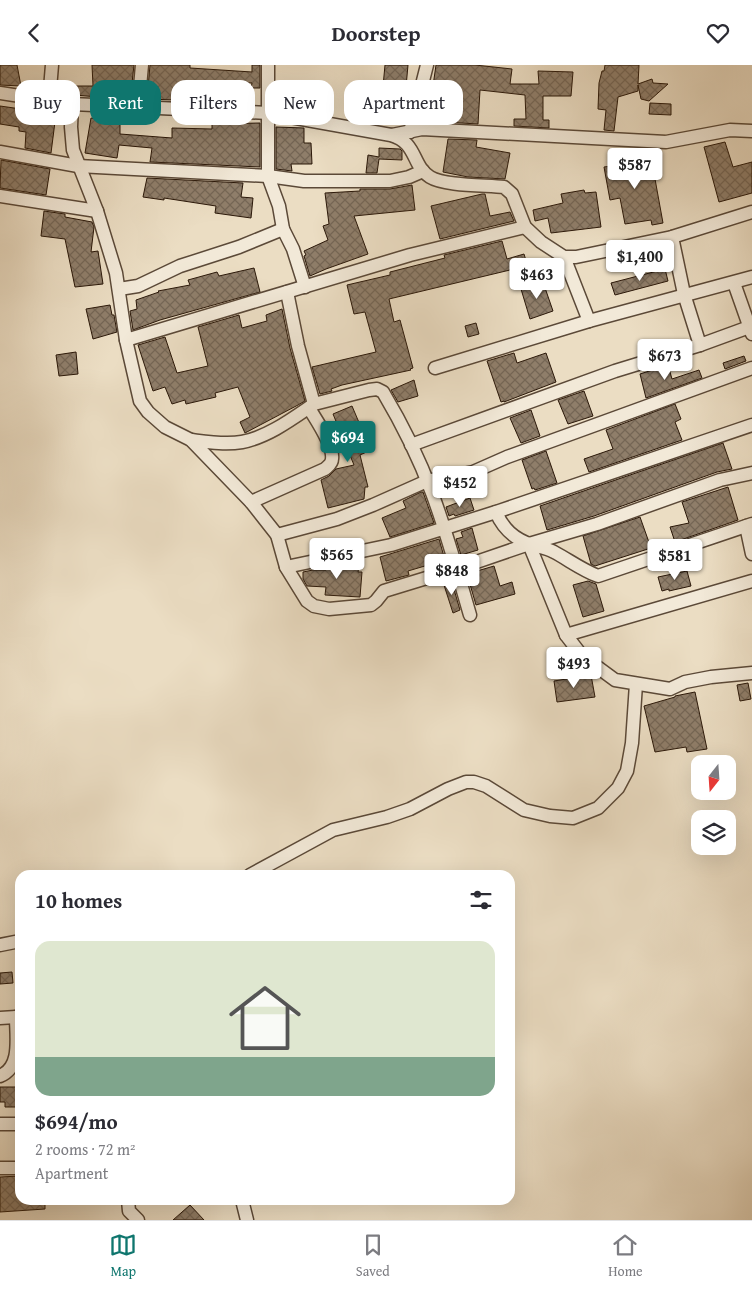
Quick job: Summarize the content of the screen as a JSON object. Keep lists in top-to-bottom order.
{
  "north": "bottom",
  "page": {
    "header": "Doorstep",
    "chip": [
      "Buy",
      "Rent",
      "Filters",
      "New",
      "Apartment"
    ],
    "price": [
      "$587",
      "$1,400",
      "$463",
      "$673",
      "$694",
      "$452",
      "$565",
      "$581",
      "$848",
      "$493"
    ],
    "heading": "10 homes",
    "list": [
      {
        "name": "$694/mo",
        "note": "2 rooms · 72 m² · Apartment"
      }
    ],
    "tabs": ["Map", "Saved", "Home"]
  }
}
